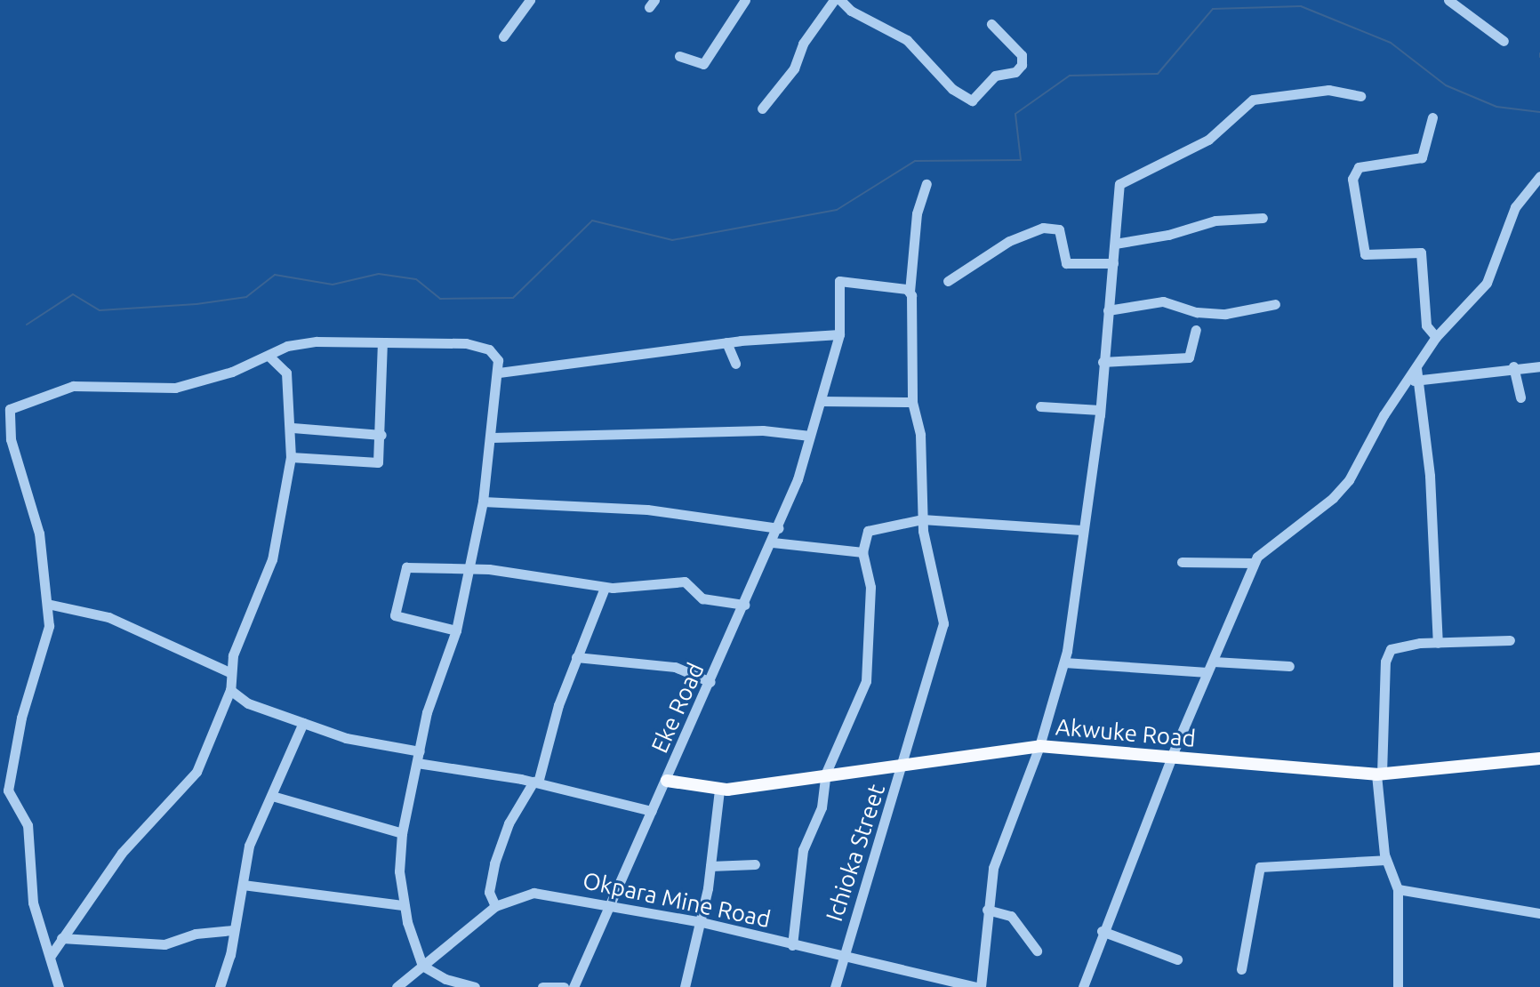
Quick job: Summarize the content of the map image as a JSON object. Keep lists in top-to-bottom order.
{
  "streets": {
    "main road": ["Akwuke Road"],
    "street": ["Eke Road", "Ichioka Street", "Okpara Mine Road"]
  },
  "crossings": [
    ["Eke Road", "Akwuke Road"],
    ["Eke Road", "Ichioka Street"],
    ["Eke Road", "Okpara Mine Road"],
    ["Akwuke Road", "Ichioka Street"],
    ["Ichioka Street", "Okpara Mine Road"]
  ]
}
